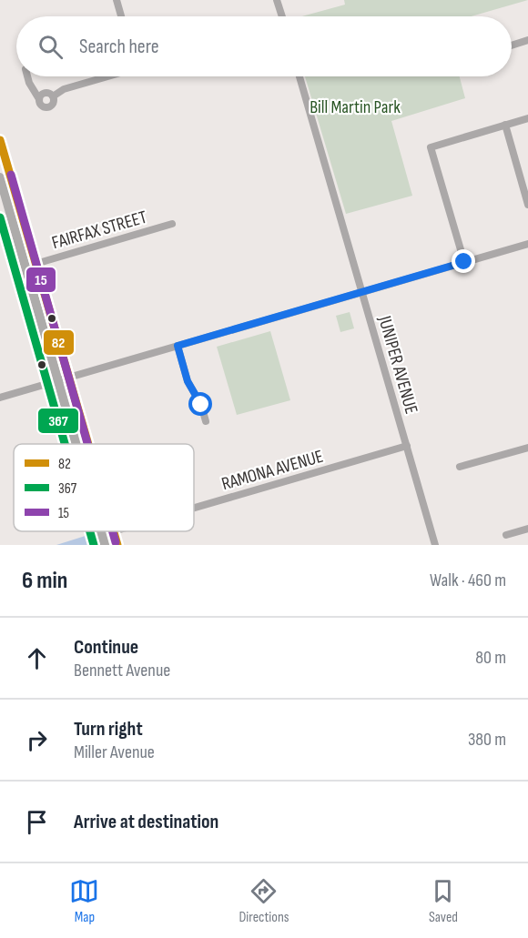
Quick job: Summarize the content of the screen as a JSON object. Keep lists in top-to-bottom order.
{
  "streets": {
    "street": ["FAIRFAX STREET", "JUNIPER AVENUE", "RAMONA AVENUE"]
  },
  "crossings": [
    ["JUNIPER AVENUE", "RAMONA AVENUE"]
  ],
  "parks": ["Bill Martin Park"],
  "lines": ["transit line 82", "transit line 15", "transit line 367"],
  "legend": ["82", "367", "15"],
  "page": {
    "search": "Search here",
    "heading": ["6 min", "Walk · 460 m"],
    "list": [
      ["Continue", "Bennett Avenue", "80 m"],
      ["Turn right", "Miller Avenue", "380 m"],
      "Arrive at destination"
    ],
    "nav": ["Map", "Directions", "Saved"]
  }
}
